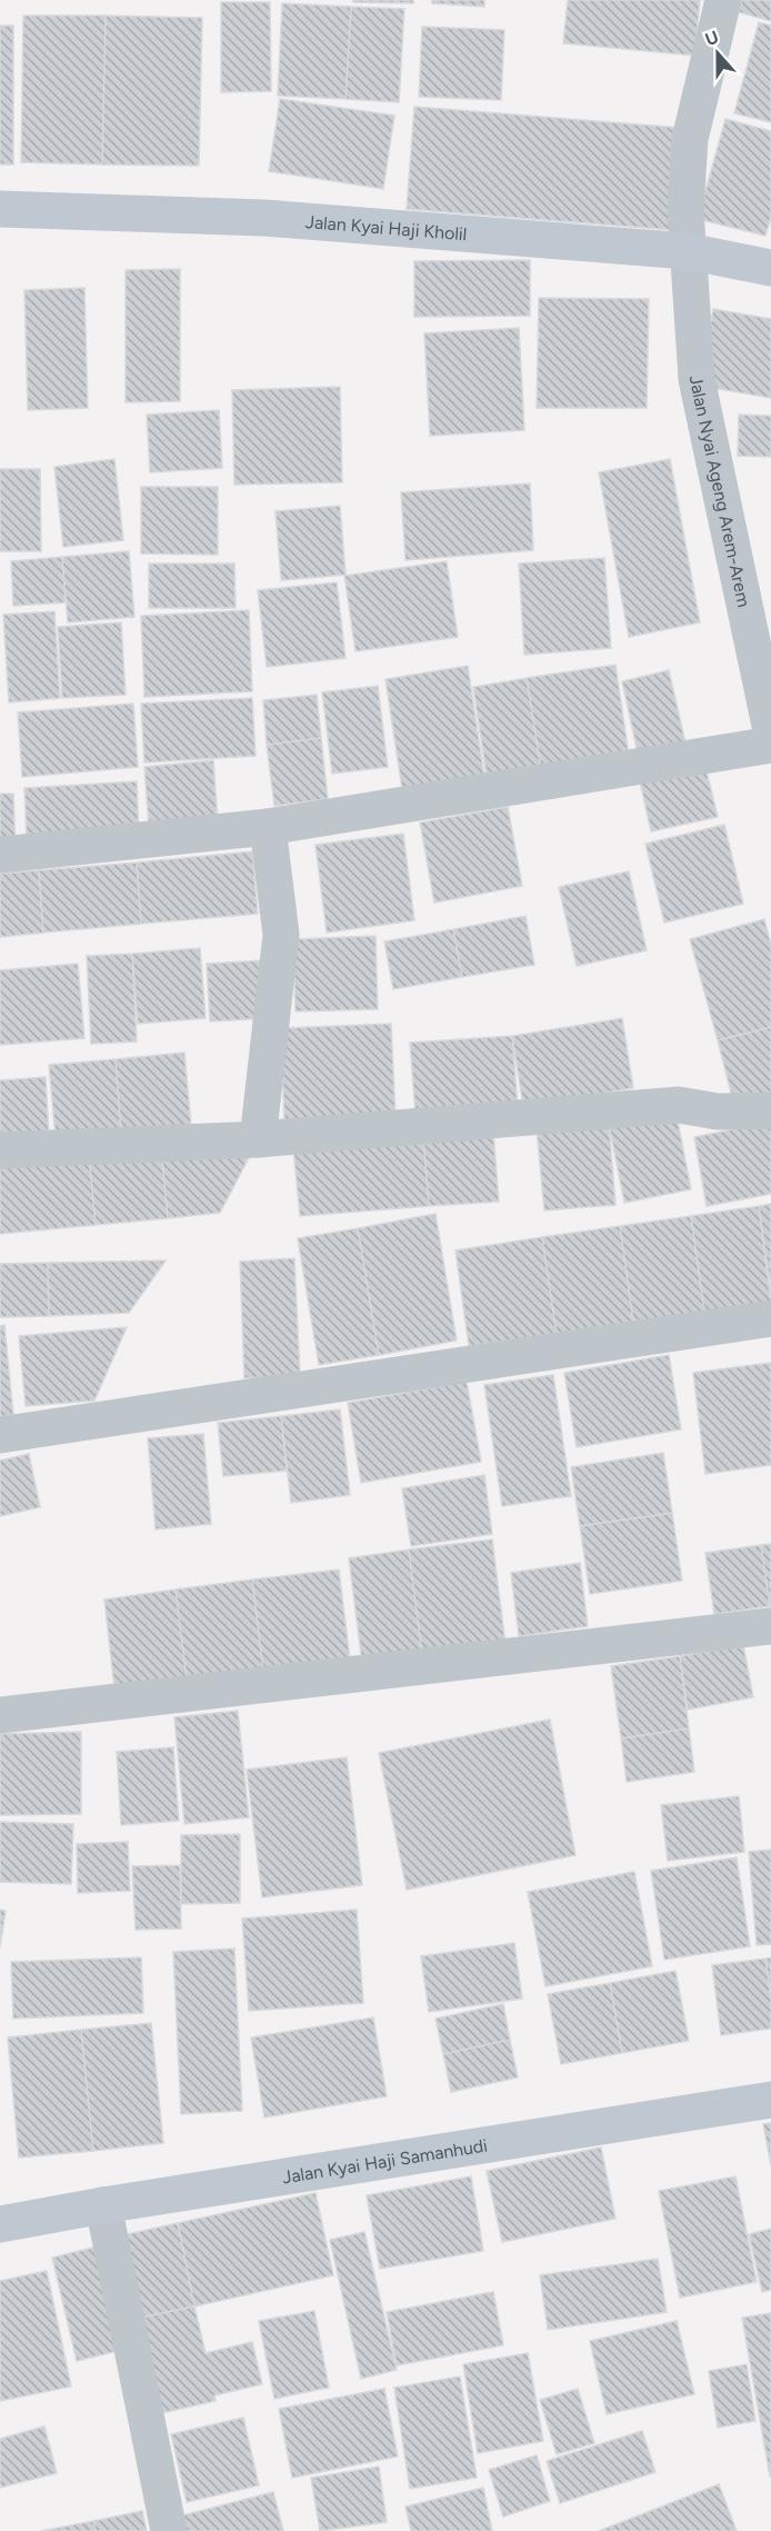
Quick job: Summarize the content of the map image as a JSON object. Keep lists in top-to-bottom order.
{
  "streets": {
    "main road": ["Jalan Kyai Haji Kholil", "Jalan Kyai Haji Samanhudi"],
    "street": ["Jalan Nyai Ageng Arem-Arem"]
  },
  "crossings": [
    ["Jalan Kyai Haji Kholil", "Jalan Nyai Ageng Arem-Arem"]
  ],
  "north": "top"
}
